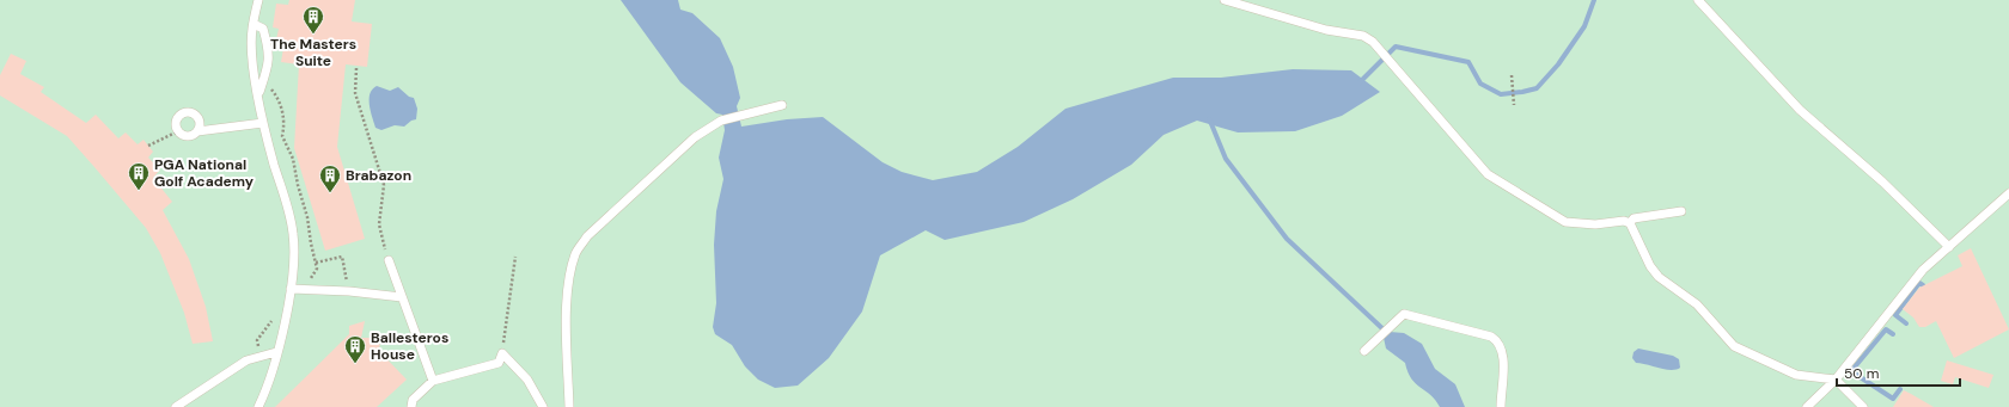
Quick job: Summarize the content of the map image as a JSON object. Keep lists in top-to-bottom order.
{
  "places": {
    "building": [
      "The Masters Suite",
      "PGA National Golf Academy",
      "Brabazon",
      "Ballesteros House"
    ]
  },
  "scale_bar": "50 m"
}
